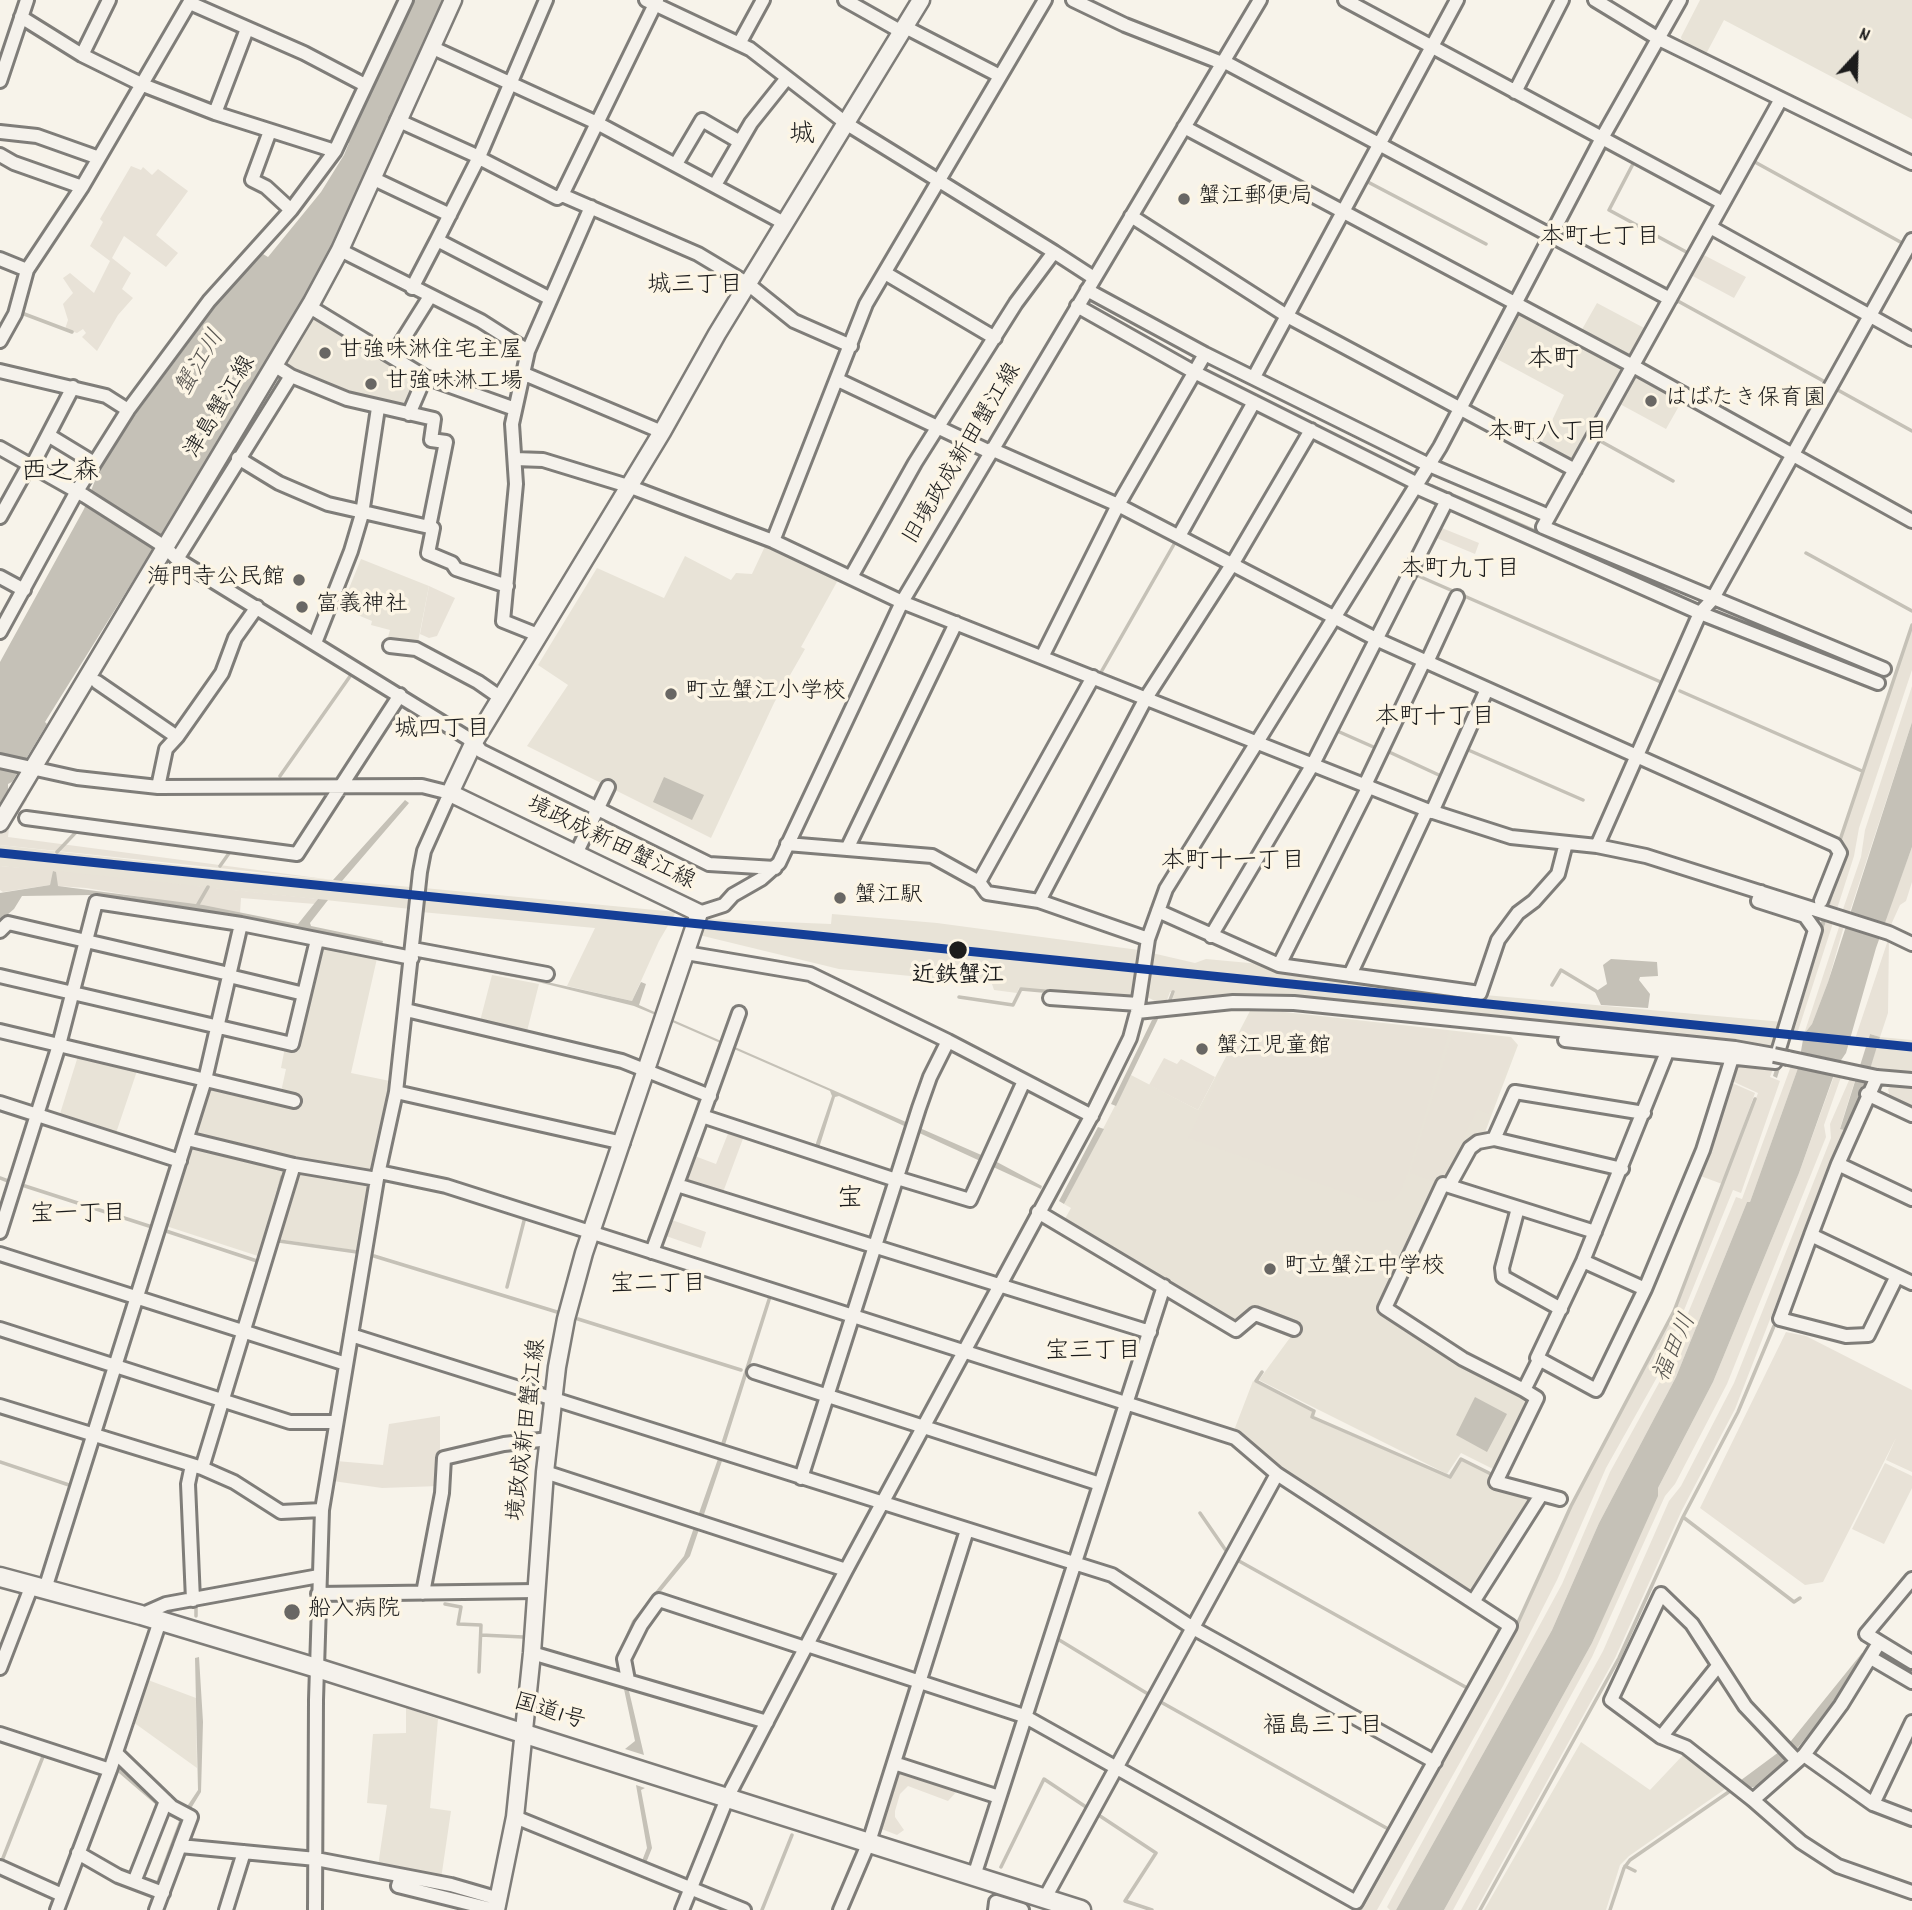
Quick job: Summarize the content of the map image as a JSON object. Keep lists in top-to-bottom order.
{
  "streets": {
    "highway": ["国道1号"],
    "main road": ["津島蟹江線", "境政成新田蟹江線"],
    "street": ["旧境政成新田蟹江線"]
  },
  "crossings": [
    ["境政成新田蟹江線", "国道1号"]
  ],
  "districts": [
    "城",
    "本町七丁目",
    "城三丁目",
    "本町",
    "本町八丁目",
    "西之森",
    "本町九丁目",
    "本町十丁目",
    "城四丁目",
    "本町十一丁目",
    "宝",
    "宝一丁目",
    "宝二丁目",
    "宝三丁目",
    "福島三丁目"
  ],
  "water": ["蟹江川", "福田川"],
  "places": [
    "蟹江郵便局",
    "甘強味淋住宅主屋",
    "甘強味淋工場",
    "はばたき保育園",
    "海門寺公民館",
    "富義神社",
    "町立蟹江小学校",
    "蟹江駅",
    "近鉄蟹江",
    "蟹江児童館",
    "町立蟹江中学校",
    "船入病院"
  ],
  "north": "top"
}
